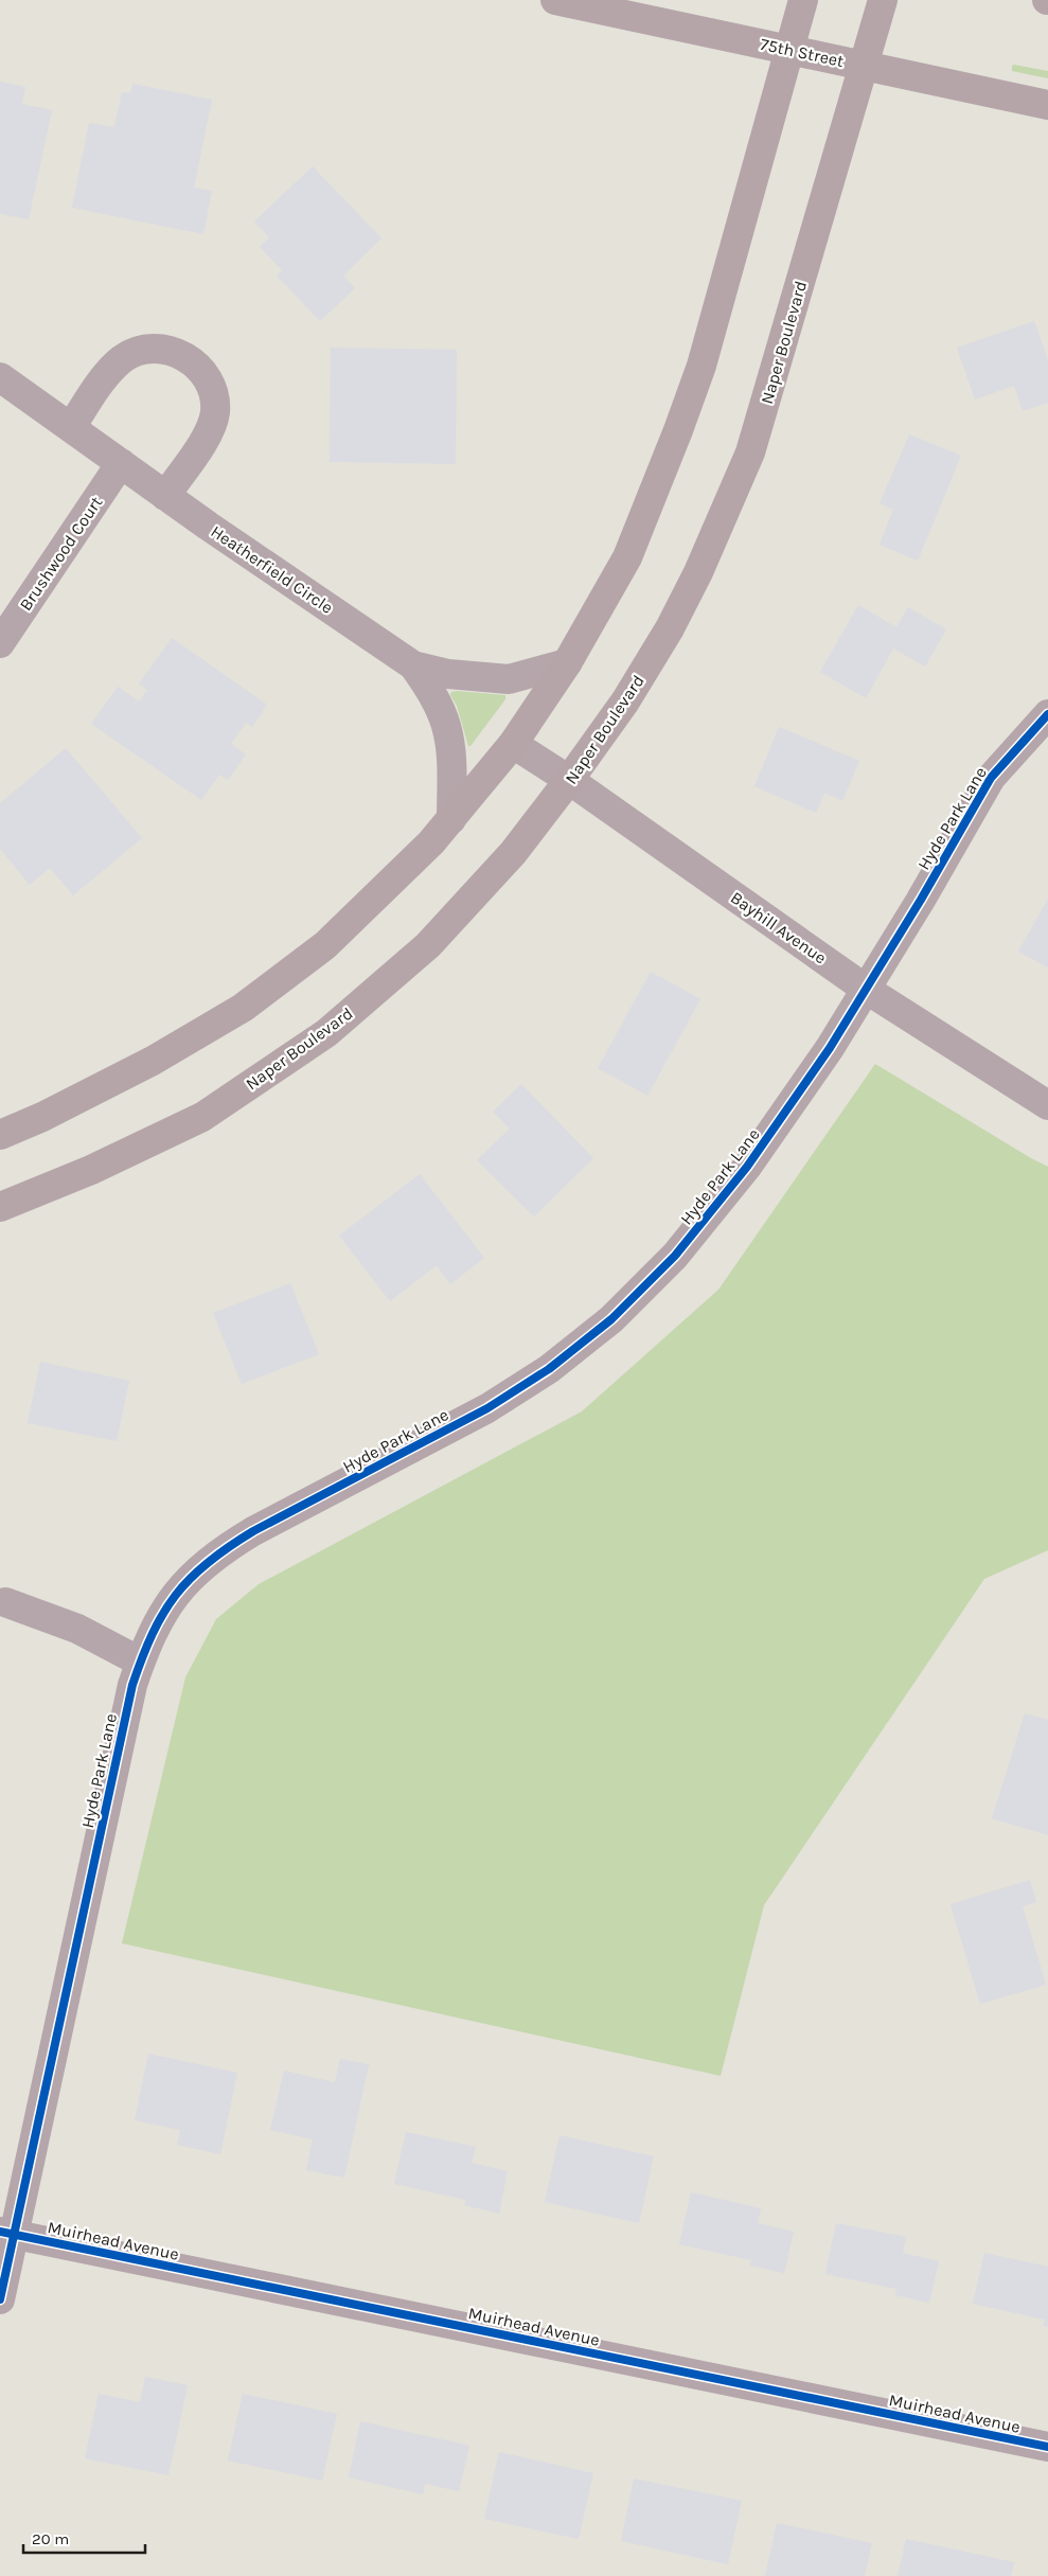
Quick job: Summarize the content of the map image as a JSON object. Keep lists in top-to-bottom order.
{
  "streets": {
    "main road": ["75th Street", "Naper Boulevard"],
    "street": [
      "Brushwood Court",
      "Heatherfield Circle",
      "Hyde Park Lane",
      "Bayhill Avenue",
      "Muirhead Avenue"
    ]
  },
  "crossings": [
    ["75th Street", "Naper Boulevard"],
    ["Naper Boulevard", "Bayhill Avenue"],
    ["Brushwood Court", "Heatherfield Circle"],
    ["Hyde Park Lane", "Bayhill Avenue"],
    ["Hyde Park Lane", "Muirhead Avenue"]
  ],
  "scale_bar": "20 m"
}
